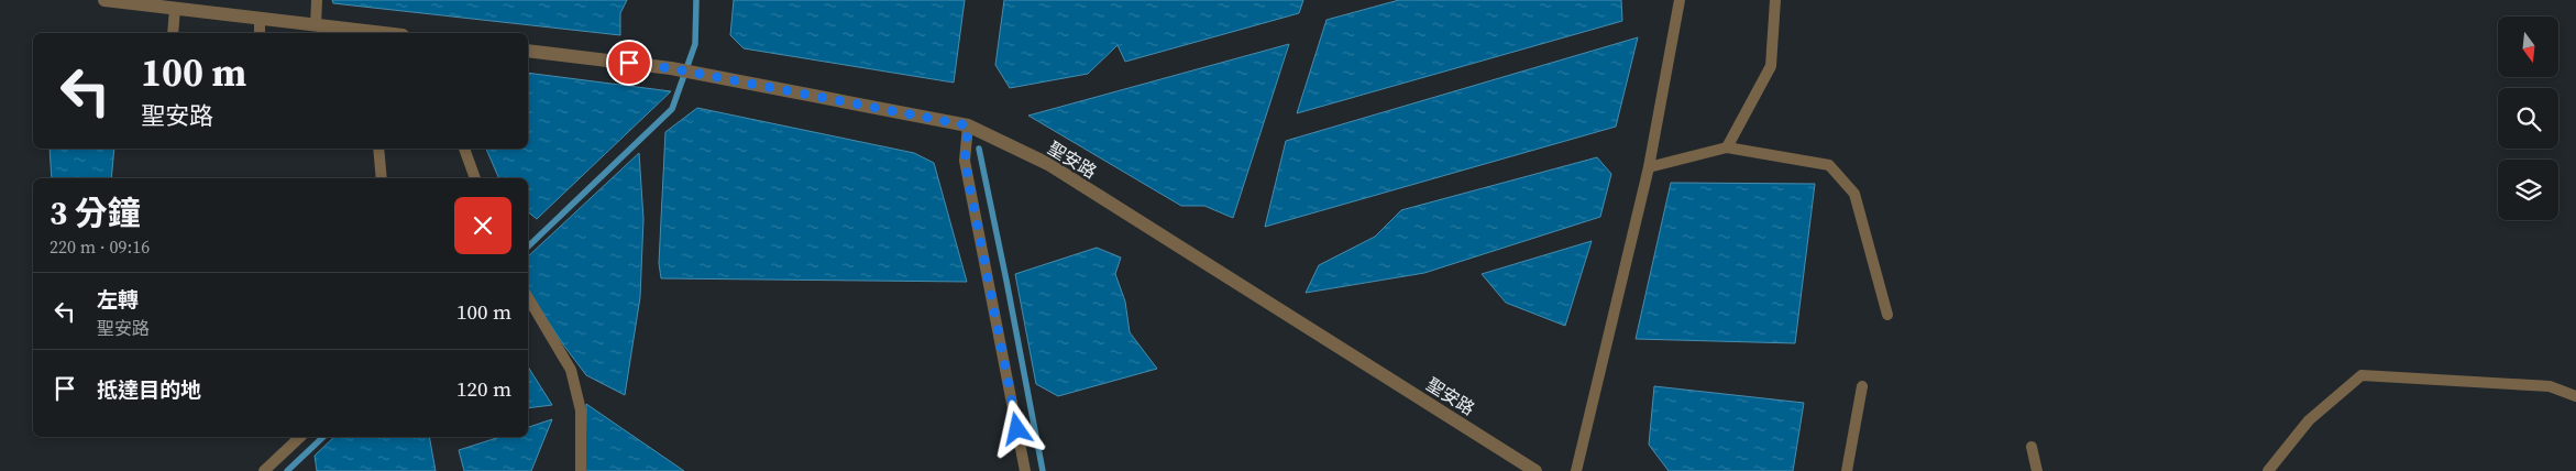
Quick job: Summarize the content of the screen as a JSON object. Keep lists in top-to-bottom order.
{
  "streets": {
    "street": ["聖安路"]
  },
  "north": "bottom",
  "page": {
    "turn": ["100 m", "聖安路"],
    "heading": ["3 分鐘", "220 m · 09:16"],
    "list": [
      {
        "name": "左轉",
        "note": "聖安路",
        "value": "100 m"
      },
      {
        "name": "抵達目的地",
        "value": "120 m"
      }
    ]
  }
}
